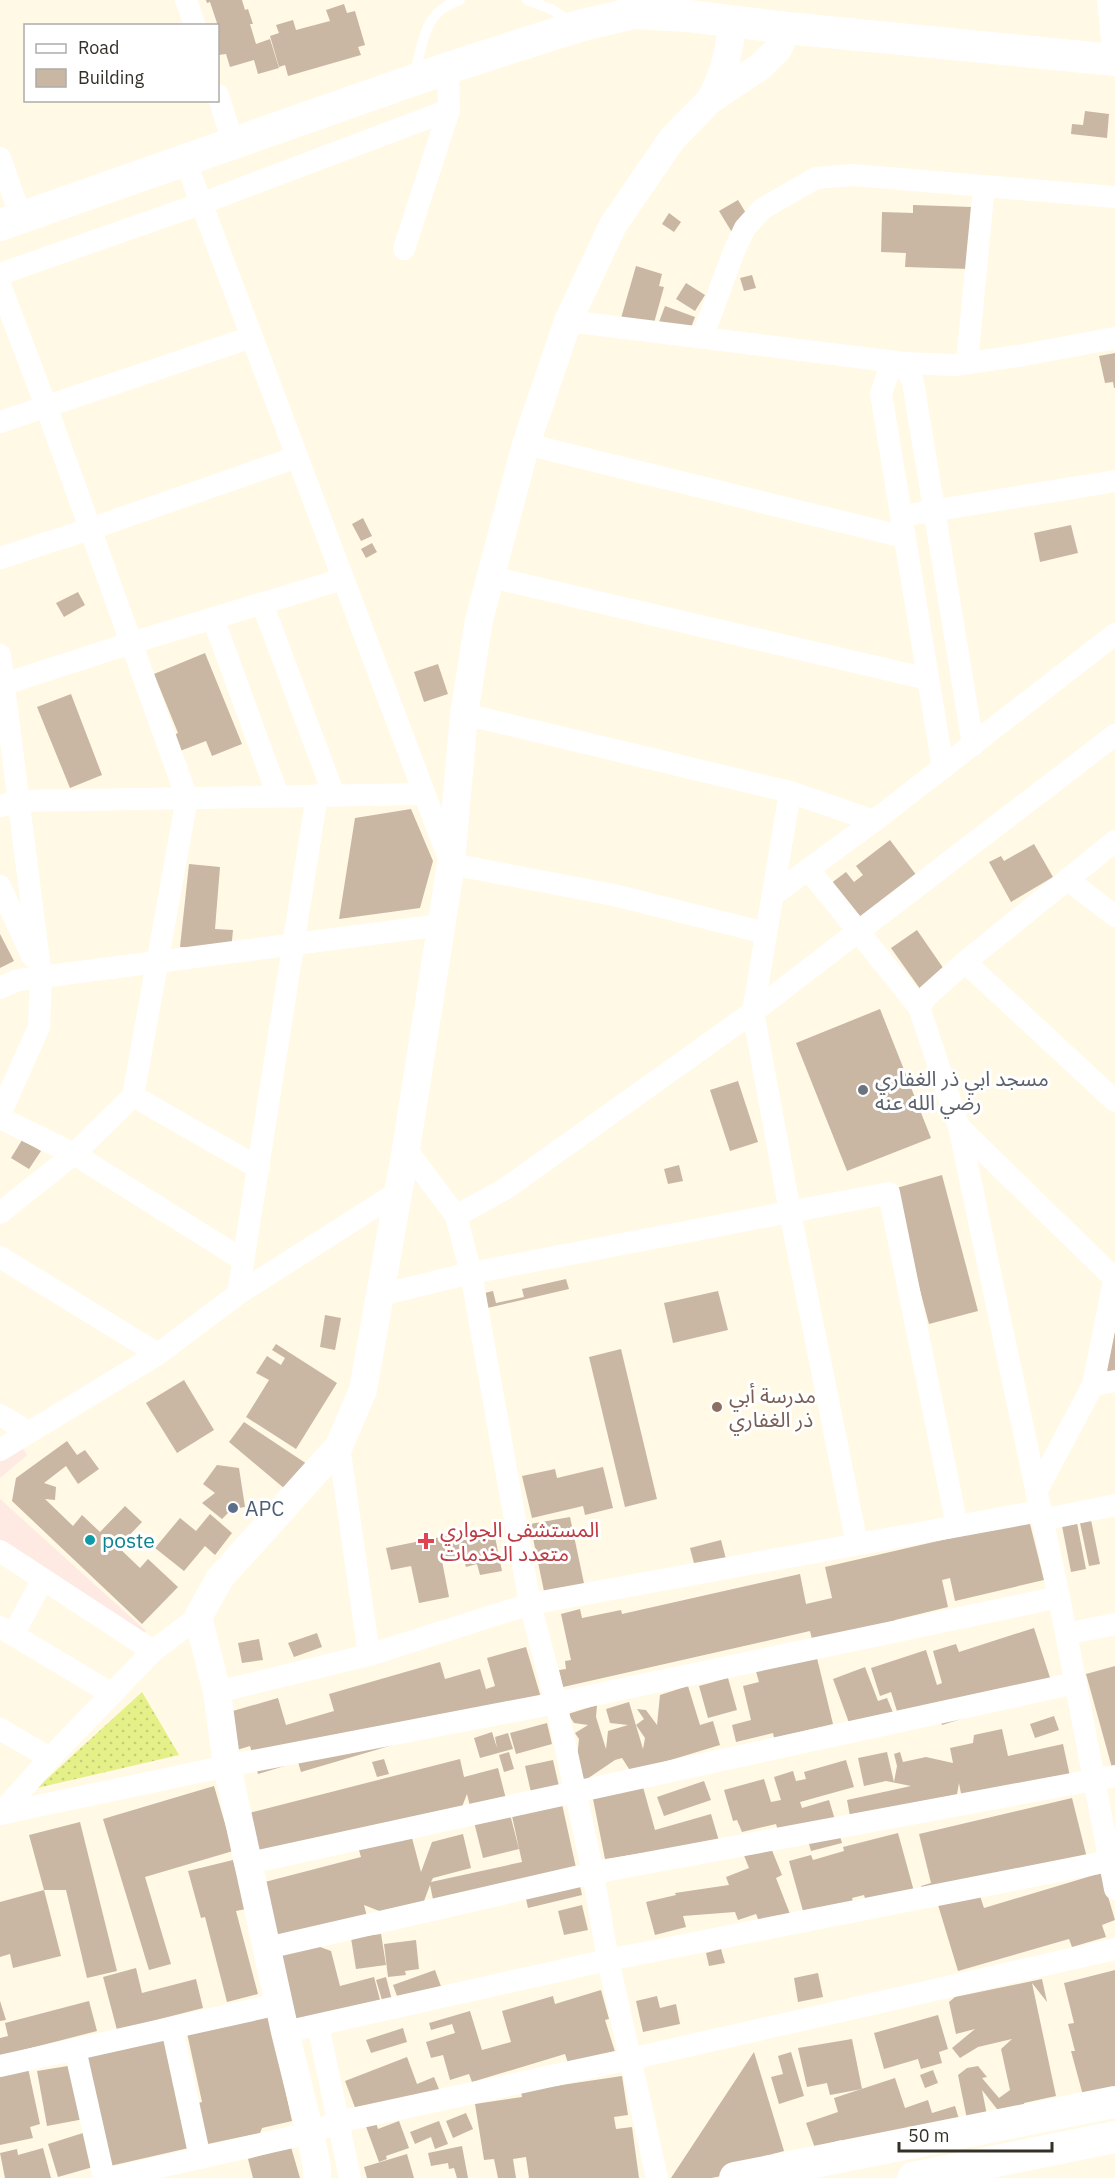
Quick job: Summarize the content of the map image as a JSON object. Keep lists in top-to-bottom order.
{
  "places": {
    "other": [
      "مسجد ابي ذر الغفاري رضي الله عنه",
      "مدرسة أبي ذر الغفاري",
      "APC",
      "poste"
    ],
    "health": ["المستشفى الجواري متعدد الخدمات"]
  },
  "legend": ["Road", "Building"],
  "scale_bar": "50 m"
}
